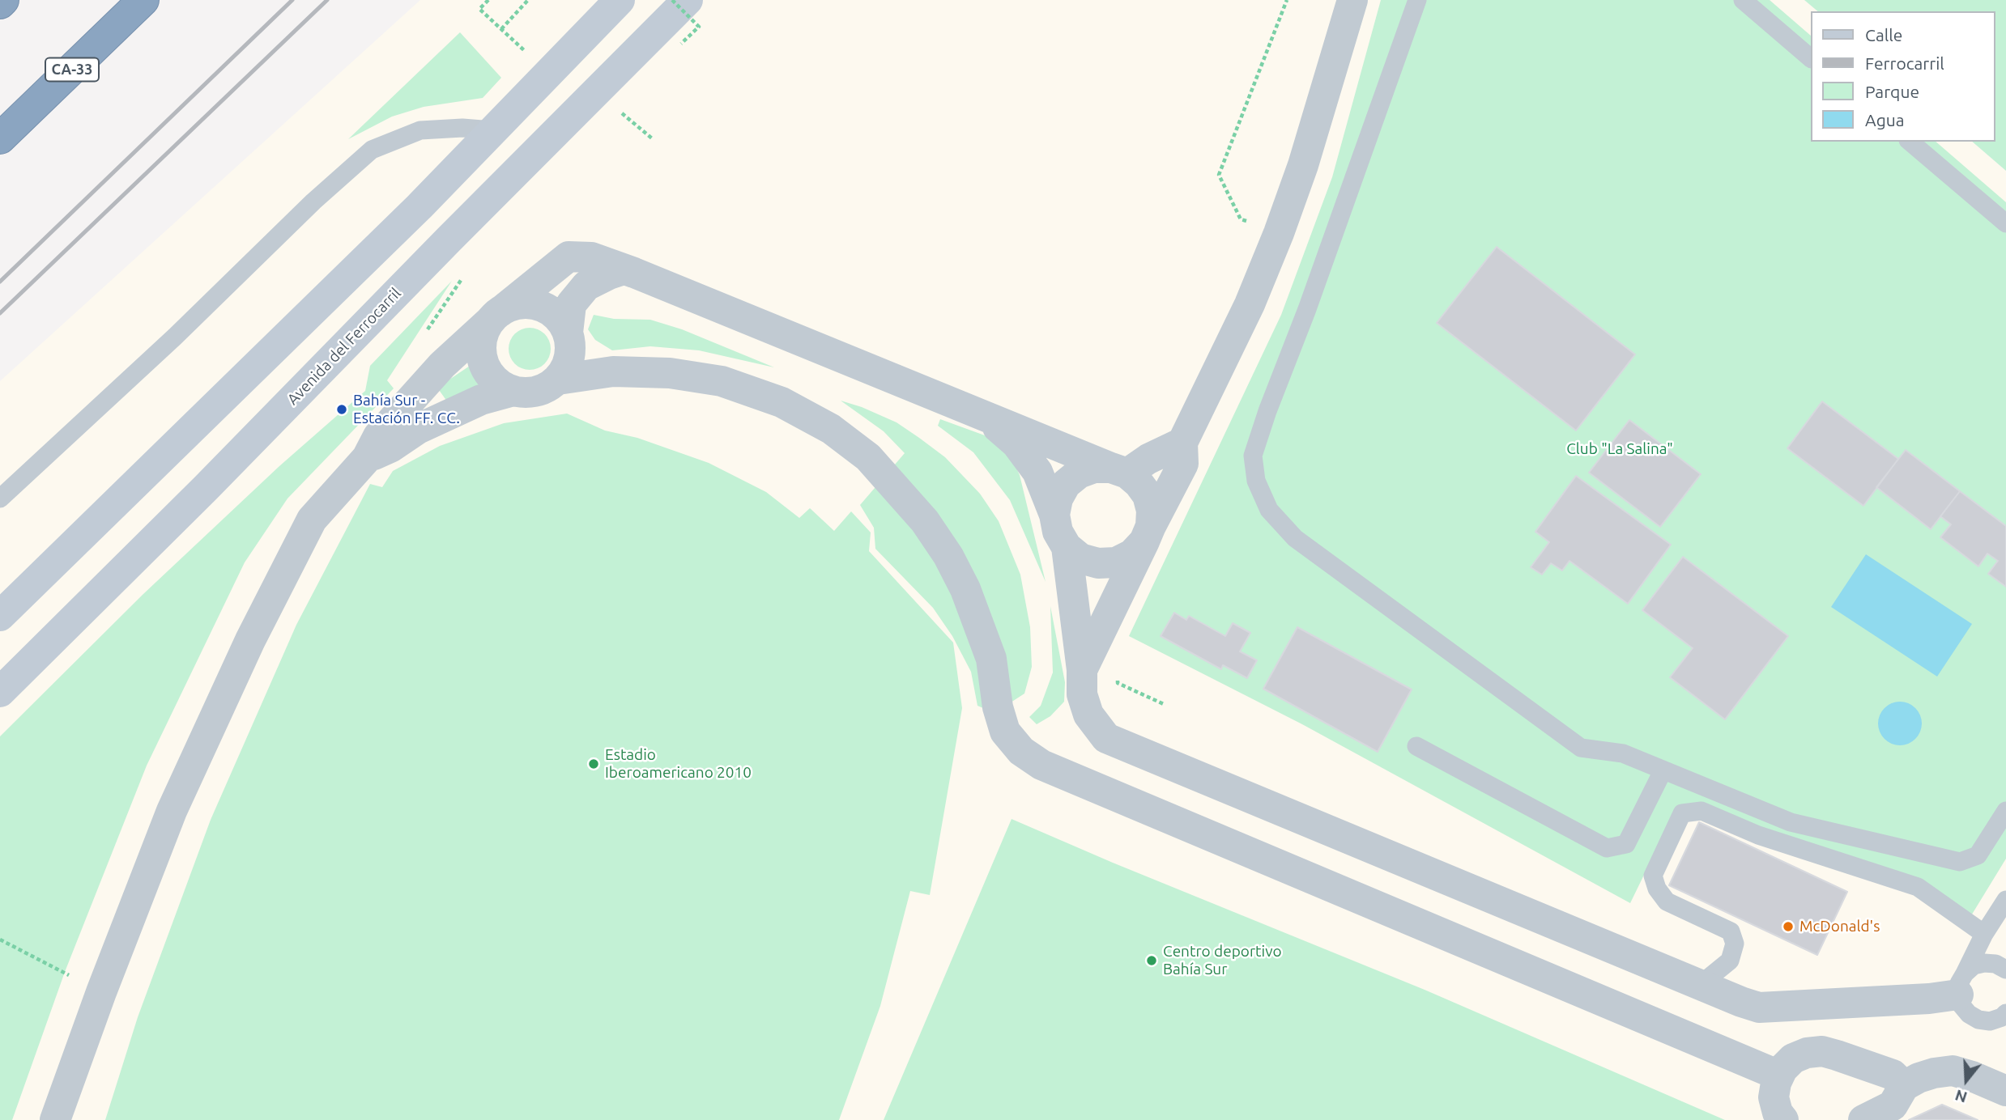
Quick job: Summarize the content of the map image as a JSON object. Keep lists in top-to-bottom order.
{
  "streets": {
    "highway": ["CA-33"],
    "street": ["Avenida del Ferrocarril"]
  },
  "parks": ["Club \"La Salina\""],
  "places": [
    "Bahía Sur - Estación FF. CC.",
    "Estadio Iberoamericano 2010",
    "McDonald's",
    "Centro deportivo Bahía Sur"
  ],
  "legend": [
    "Calle",
    "Ferrocarril",
    "Parque",
    "Agua"
  ],
  "north": "bottom"
}
